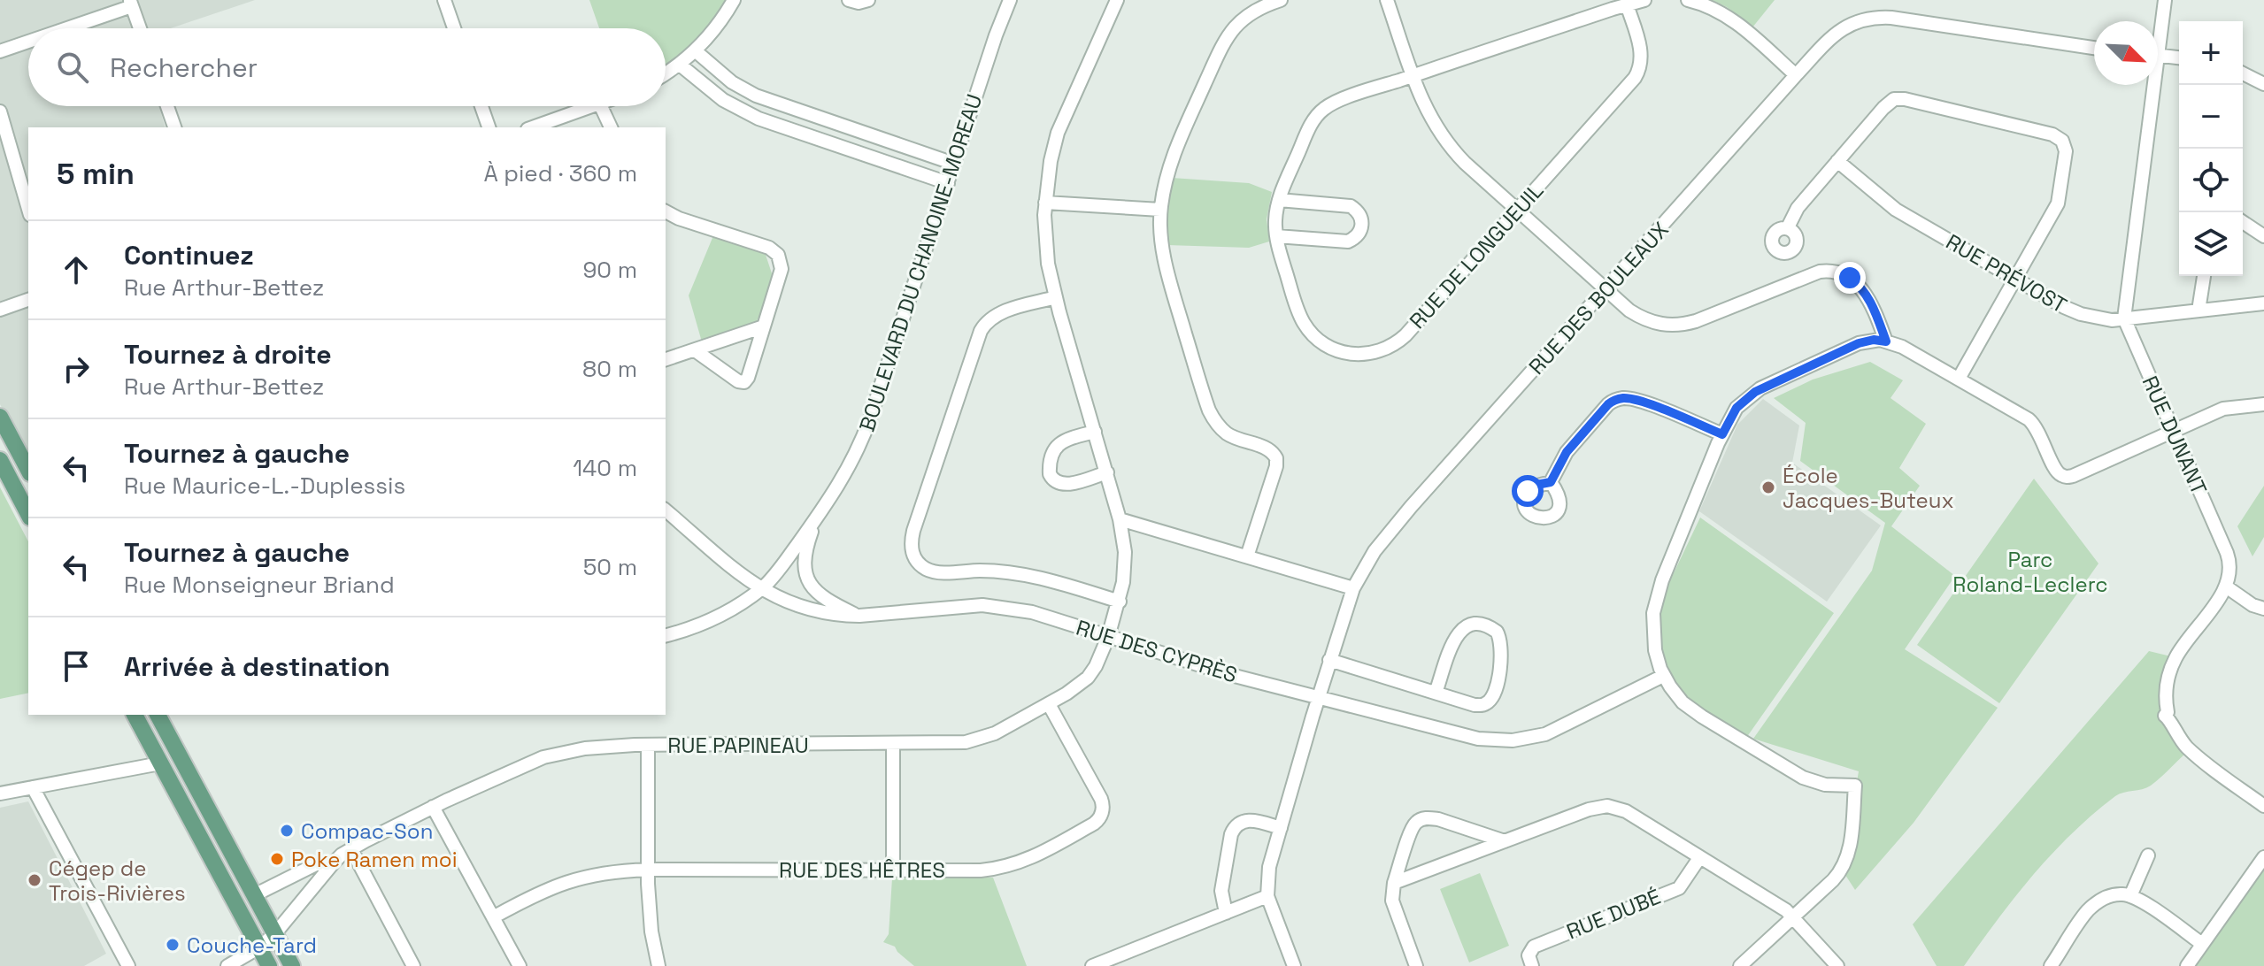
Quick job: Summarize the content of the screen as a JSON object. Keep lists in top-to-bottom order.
{
  "streets": {
    "street": [
      "RUE DE LONGUEUIL",
      "BOULEVARD DU CHANOINE-MOREAU",
      "RUE PRÉVOST",
      "RUE DES BOULEAUX",
      "RUE DUNANT",
      "RUE DES CYPRÈS",
      "RUE PAPINEAU",
      "RUE DES HÊTRES",
      "RUE DUBÉ"
    ]
  },
  "crossings": [
    ["RUE PRÉVOST", "RUE DUNANT"],
    ["RUE DES BOULEAUX", "RUE DES CYPRÈS"],
    ["RUE DES CYPRÈS", "RUE PAPINEAU"],
    ["RUE PAPINEAU", "RUE DES HÊTRES"]
  ],
  "parks": ["Parc Roland-Leclerc"],
  "places": [
    "École Jacques-Buteux",
    "Compac-Son",
    "Poke Ramen moi",
    "Cégep de Trois-Rivières",
    "Couche-Tard"
  ],
  "north": "bottom right",
  "page": {
    "map_buttons": ["+", "−"],
    "search": "Rechercher",
    "heading": ["5 min", "À pied · 360 m"],
    "list": [
      ["Continuez", "Rue Arthur-Bettez", "90 m"],
      ["Tournez à droite", "Rue Arthur-Bettez", "80 m"],
      ["Tournez à gauche", "Rue Maurice-L.-Duplessis", "140 m"],
      ["Tournez à gauche", "Rue Monseigneur Briand", "50 m"],
      "Arrivée à destination"
    ]
  }
}
